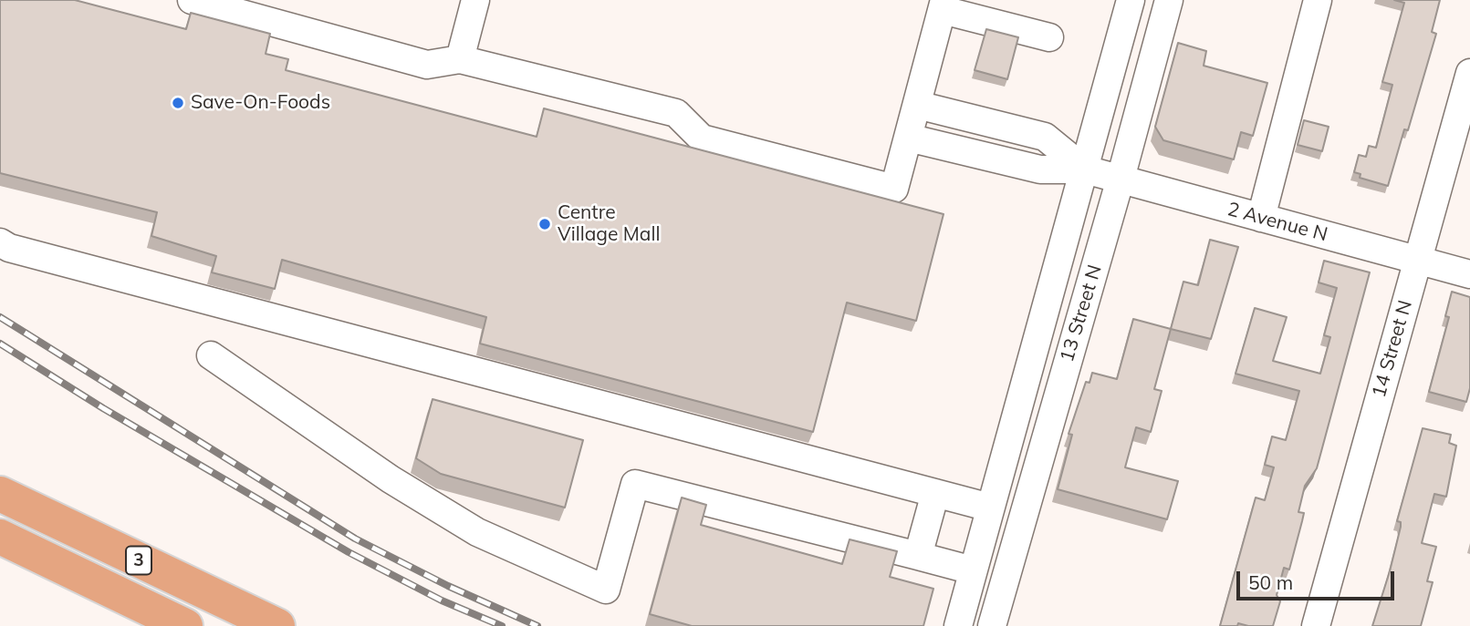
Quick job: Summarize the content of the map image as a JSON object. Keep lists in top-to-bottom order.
{
  "streets": {
    "highway": ["3"],
    "street": ["2 Avenue N", "13 Street N", "14 Street N"]
  },
  "crossings": [
    ["2 Avenue N", "13 Street N"],
    ["2 Avenue N", "14 Street N"]
  ],
  "places": ["Save-On-Foods", "Centre Village Mall"],
  "scale_bar": "50 m"
}
